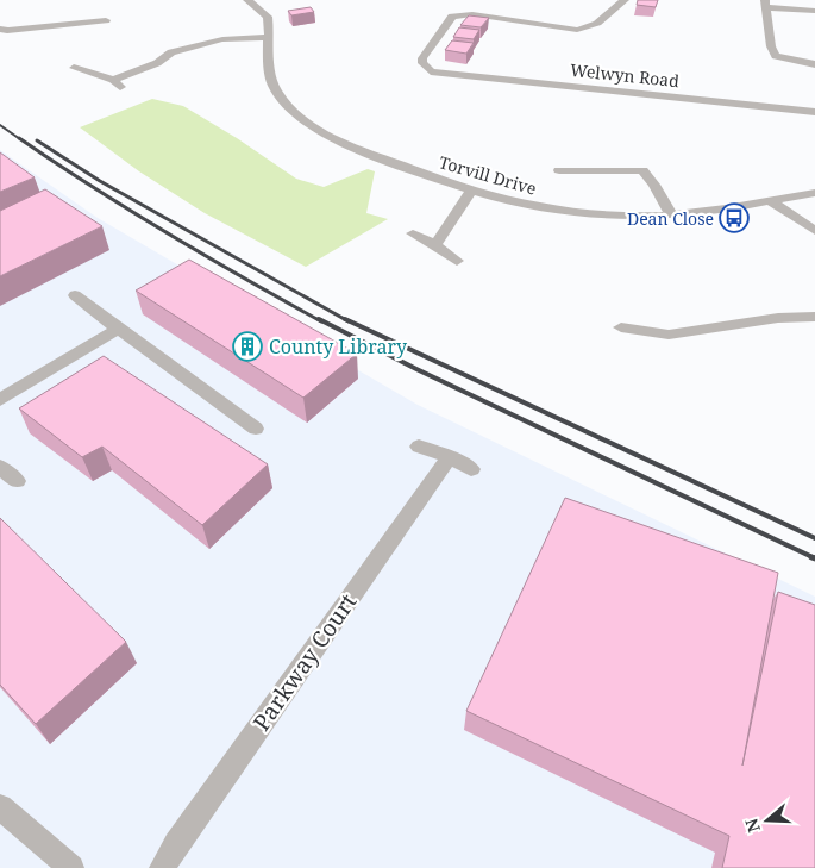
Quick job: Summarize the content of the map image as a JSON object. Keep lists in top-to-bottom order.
{
  "streets": {
    "street": ["Welwyn Road", "Torvill Drive", "Parkway Court"]
  },
  "places": {
    "bus stop": ["Dean Close"],
    "building": ["County Library"]
  },
  "north": "left"
}
